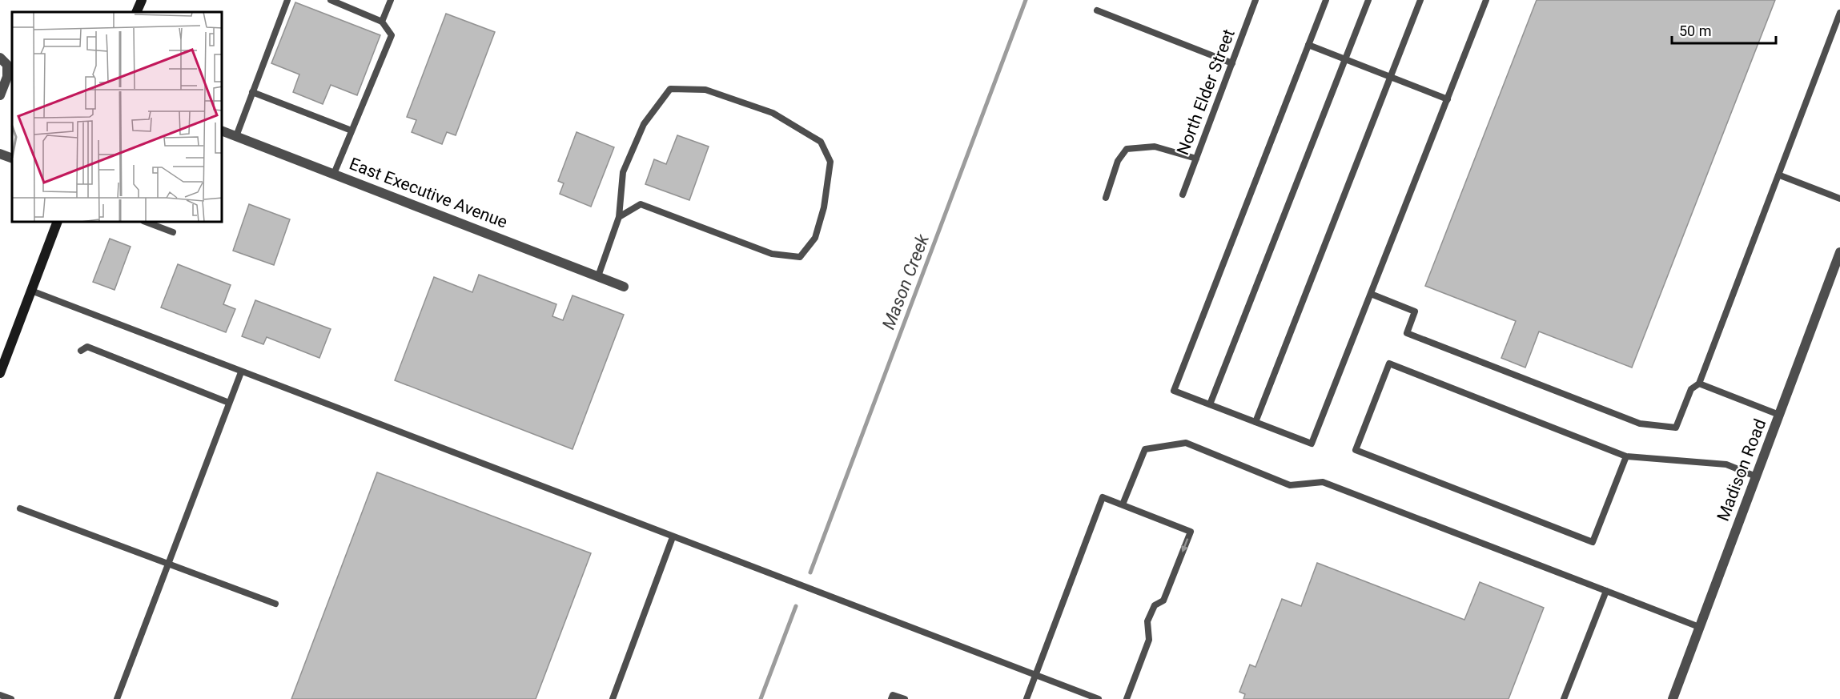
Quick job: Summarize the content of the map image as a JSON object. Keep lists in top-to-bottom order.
{
  "streets": {
    "street": ["East Executive Avenue", "Madison Road"],
    "lane": ["North Elder Street"]
  },
  "water": ["Mason Creek"],
  "scale_bar": "50 m"
}
